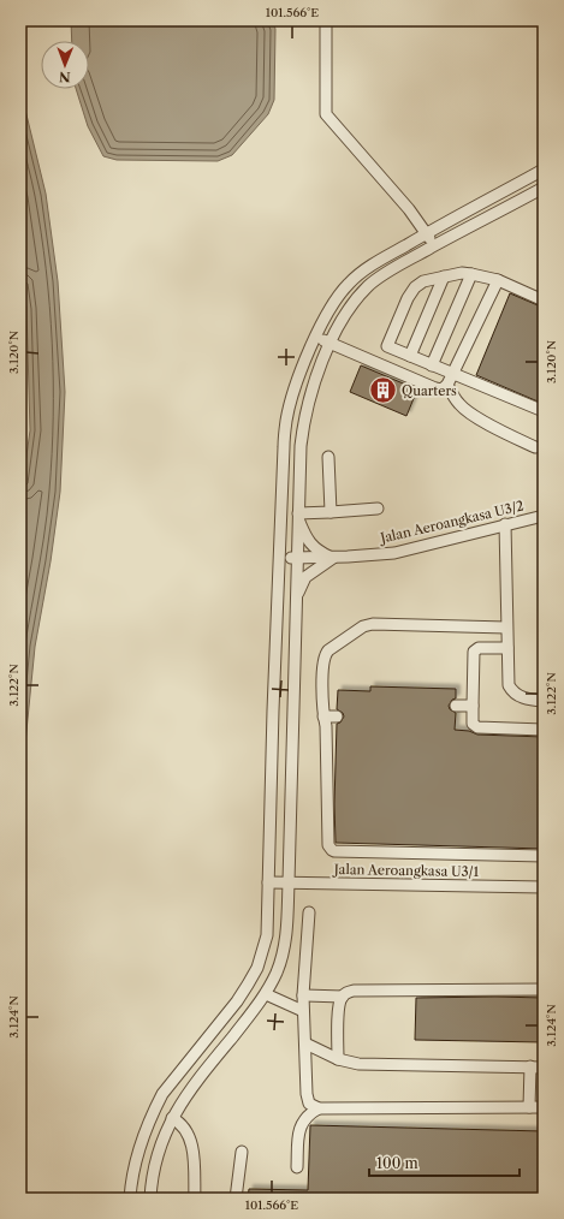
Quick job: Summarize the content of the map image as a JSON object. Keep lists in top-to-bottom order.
{
  "streets": {
    "street": ["Jalan Aeroangkasa U3/2", "Jalan Aeroangkasa U3/1"]
  },
  "places": {
    "building": ["Quarters"]
  },
  "scale_bar": "100 m",
  "north": "bottom",
  "coordinates": [
    "101.566°E",
    "3.120°N",
    "3.122°N",
    "3.124°N"
  ]
}
